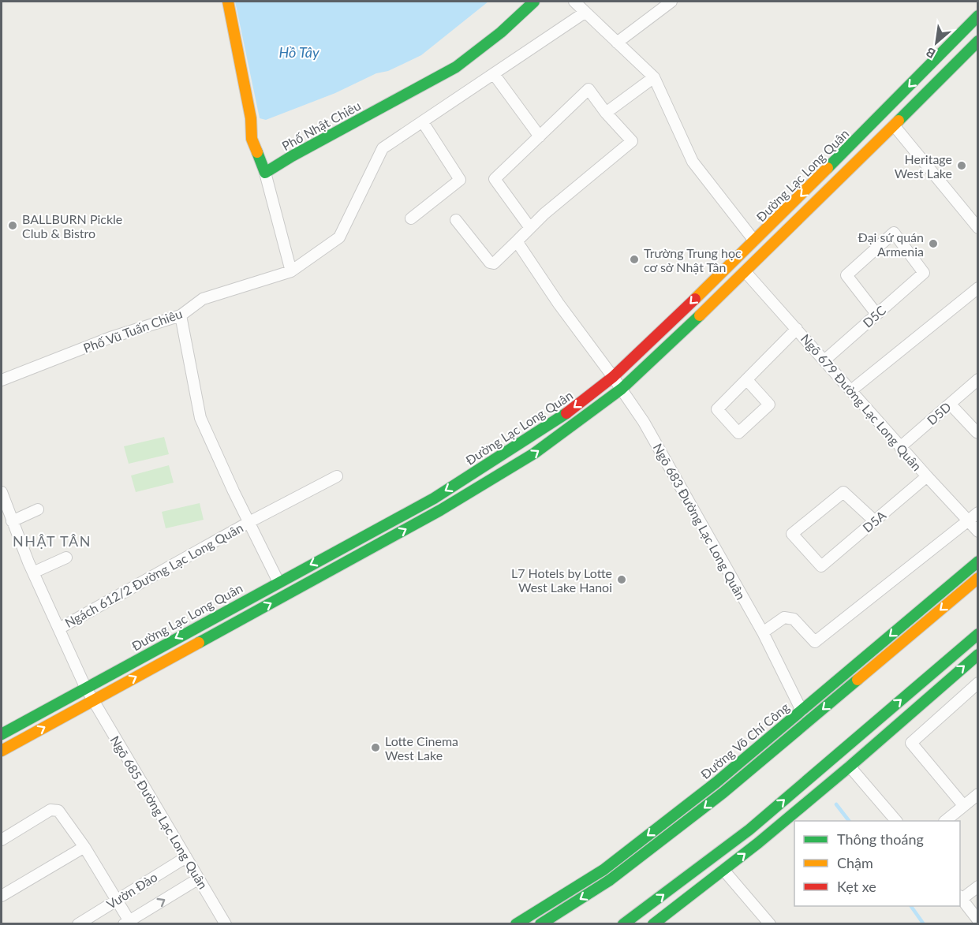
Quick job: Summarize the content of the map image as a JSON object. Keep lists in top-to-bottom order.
{
  "streets": {
    "main road": ["Phố Nhật Chiêu", "Đường Lạc Long Quân", "Đường Võ Chí Công"],
    "street": [
      "D5C",
      "Phố Vũ Tuấn Chiêu",
      "Ngõ 679 Đường Lạc Long Quân",
      "D5D",
      "Ngõ 683 Đường Lạc Long Quân",
      "D5A",
      "Ngách 612/2 Đường Lạc Long Quân",
      "Ngõ 685 Đường Lạc Long Quân",
      "Vườn Đào"
    ]
  },
  "crossings": [
    ["Đường Lạc Long Quân", "Ngõ 679 Đường Lạc Long Quân"],
    ["Đường Lạc Long Quân", "Ngõ 683 Đường Lạc Long Quân"],
    ["Đường Lạc Long Quân", "Ngõ 685 Đường Lạc Long Quân"],
    ["D5C", "Ngõ 679 Đường Lạc Long Quân"],
    ["Ngõ 679 Đường Lạc Long Quân", "D5D"],
    ["Ngõ 679 Đường Lạc Long Quân", "D5A"],
    ["Ngõ 683 Đường Lạc Long Quân", "Đường Võ Chí Công"],
    ["Ngõ 685 Đường Lạc Long Quân", "Vườn Đào"]
  ],
  "districts": ["NHẬT TÂN"],
  "water": ["Hồ Tây"],
  "places": [
    "Heritage West Lake",
    "BALLBURN Pickle Club & Bistro",
    "Đại sứ quán Armenia",
    "Trường Trung học cơ sở Nhật Tân",
    "L7 Hotels by Lotte West Lake Hanoi",
    "Lotte Cinema West Lake"
  ],
  "legend": ["Thông thoáng", "Chậm", "Kẹt xe"],
  "north": "bottom left"
}
